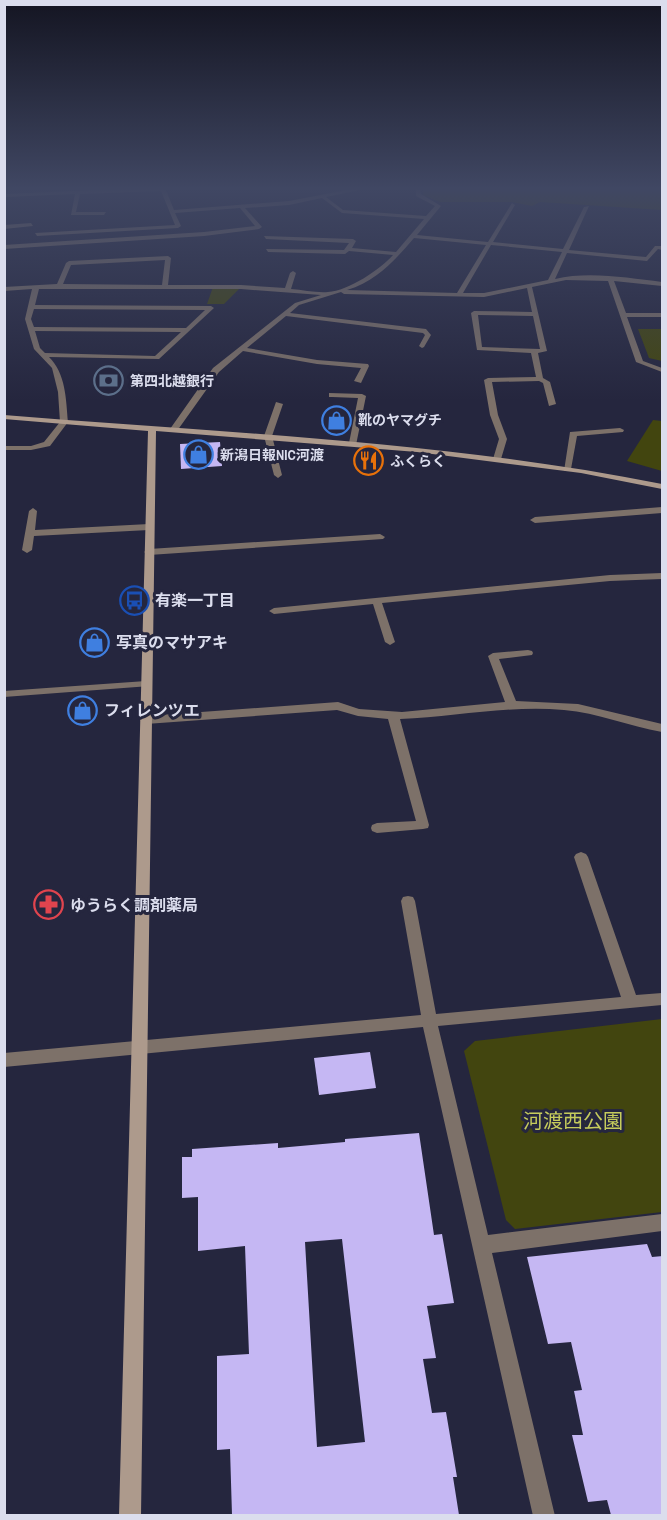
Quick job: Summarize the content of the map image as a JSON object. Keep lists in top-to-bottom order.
{
  "parks": ["河渡西公園"],
  "places": {
    "bank": ["第四北越銀行"],
    "shop": [
      "靴のヤマグチ",
      "新潟日報NIC河渡",
      "写真のマサアキ",
      "フィレンツエ"
    ],
    "restaurant": ["ふくらく"],
    "bus stop": ["有楽一丁目"],
    "pharmacy": ["ゆうらく調剤薬局"]
  }
}
